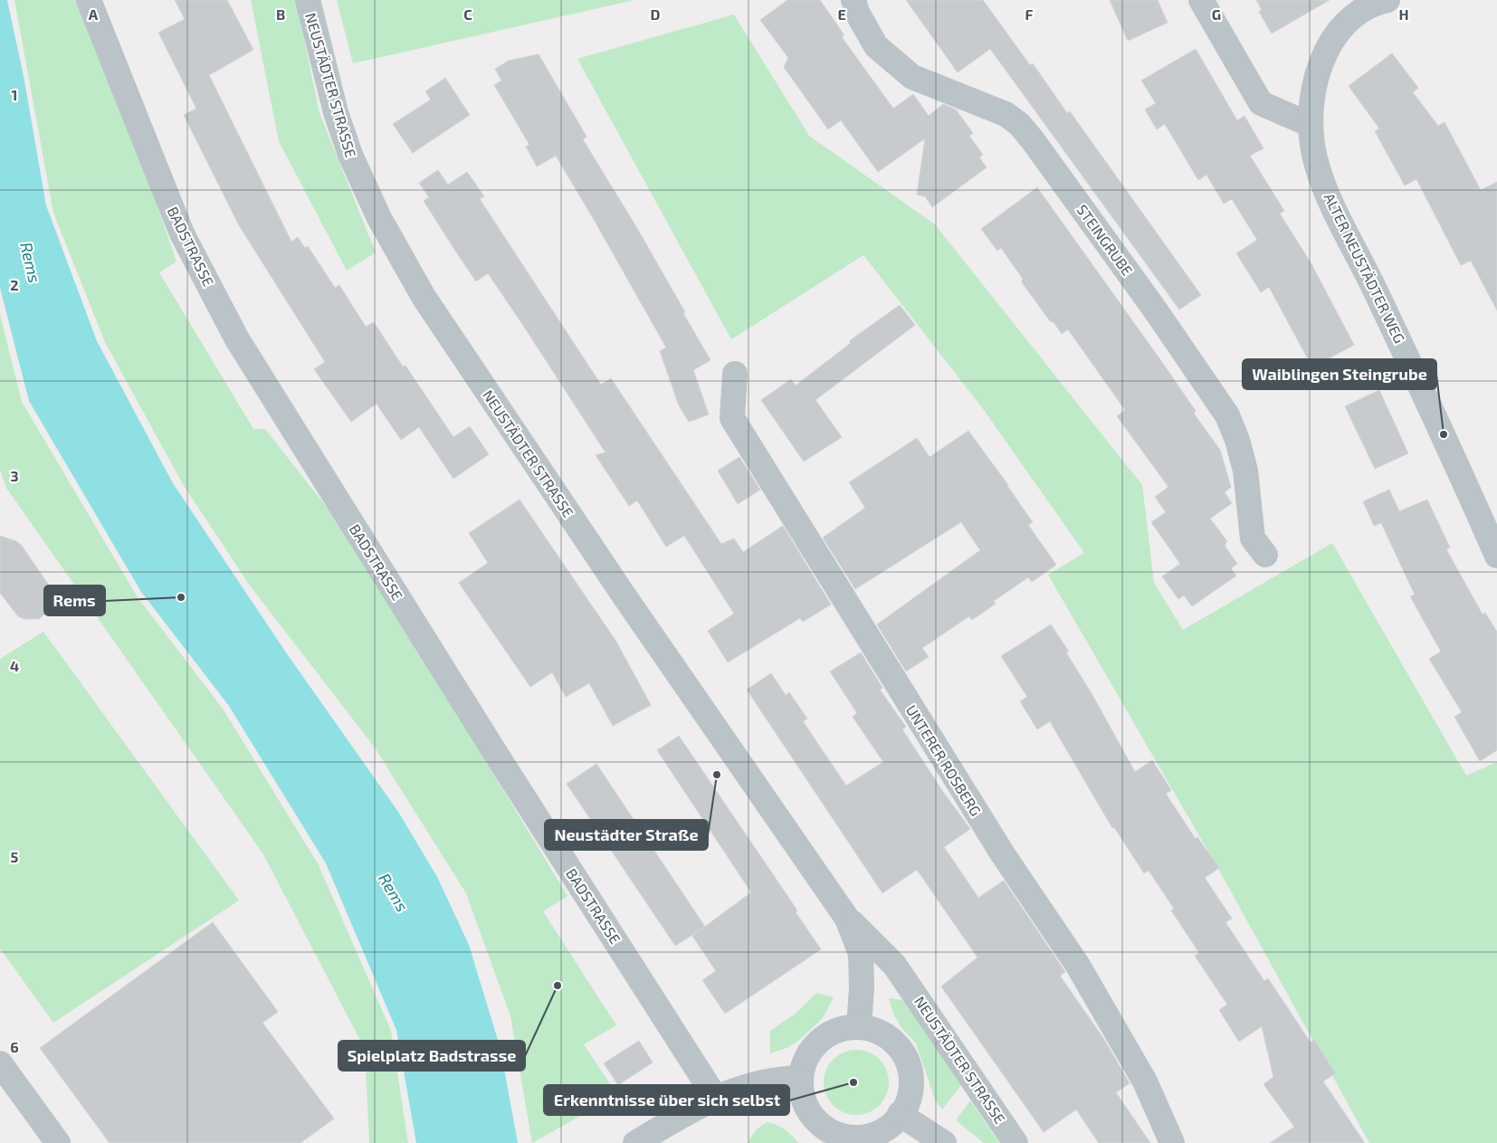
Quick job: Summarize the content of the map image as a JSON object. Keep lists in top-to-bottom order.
{
  "streets": {
    "street": [
      "NEUSTÄDTER STRASSE",
      "STEINGRUBE",
      "BADSTRASSE",
      "ALTER NEUSTÄDTER WEG",
      "UNTERER ROSBERG"
    ]
  },
  "water": ["Rems"],
  "places": [
    "Waiblingen Steingrube",
    "Rems",
    "Neustädter Straße",
    "Spielplatz Badstrasse",
    "Erkenntnisse über sich selbst"
  ],
  "grid": {
    "columns": [
      "A",
      "B",
      "C",
      "D",
      "E",
      "F",
      "G",
      "H"
    ],
    "rows": [
      "1",
      "2",
      "3",
      "4",
      "5",
      "6"
    ]
  }
}
